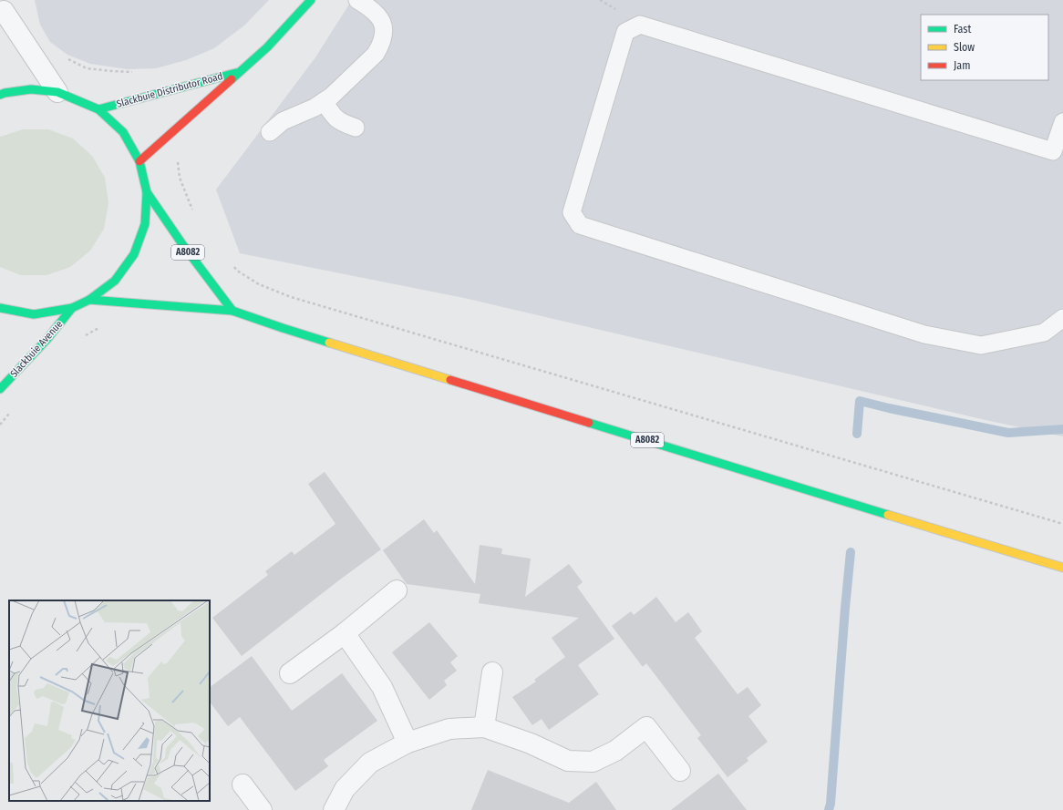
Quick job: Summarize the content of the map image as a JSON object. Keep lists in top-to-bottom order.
{
  "streets": {
    "main road": ["Slackbuie Distributor Road", "A8082", "Slackbuie Avenue"]
  },
  "crossings": [
    ["Slackbuie Distributor Road", "A8082"],
    ["A8082", "Slackbuie Avenue"]
  ],
  "legend": ["Fast", "Slow", "Jam"]
}
